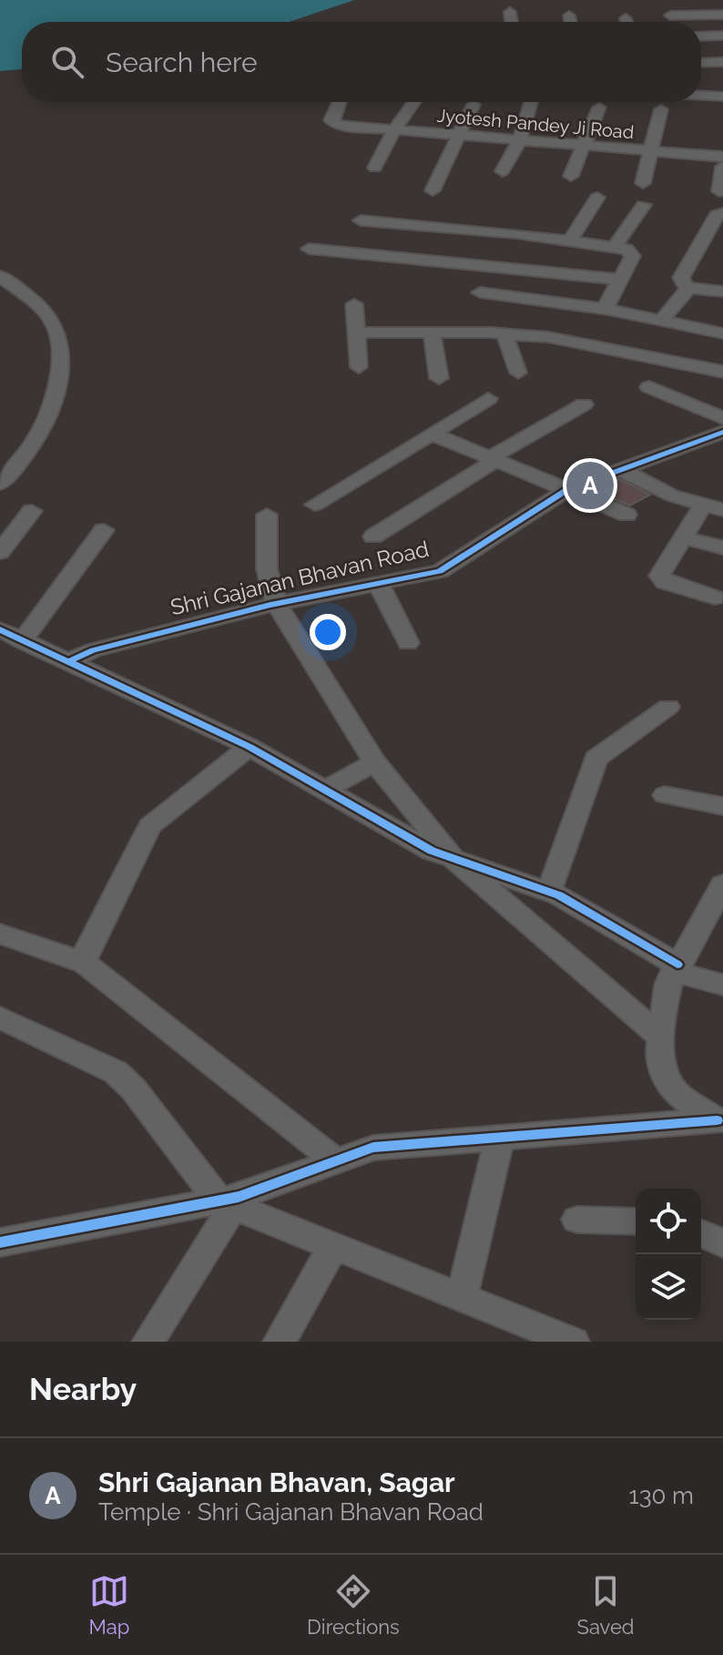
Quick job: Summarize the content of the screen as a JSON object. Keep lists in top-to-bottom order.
{
  "streets": {
    "street": ["Jyotesh Pandey Ji Road", "Shri Gajanan Bhavan Road"]
  },
  "page": {
    "search": "Search here",
    "pins": "A",
    "heading": "Nearby",
    "list": [
      {
        "mark": "A",
        "name": "Shri Gajanan Bhavan, Sagar",
        "note": "Temple · Shri Gajanan Bhavan Road",
        "value": "130 m"
      }
    ],
    "nav": ["Map", "Directions", "Saved"]
  }
}
